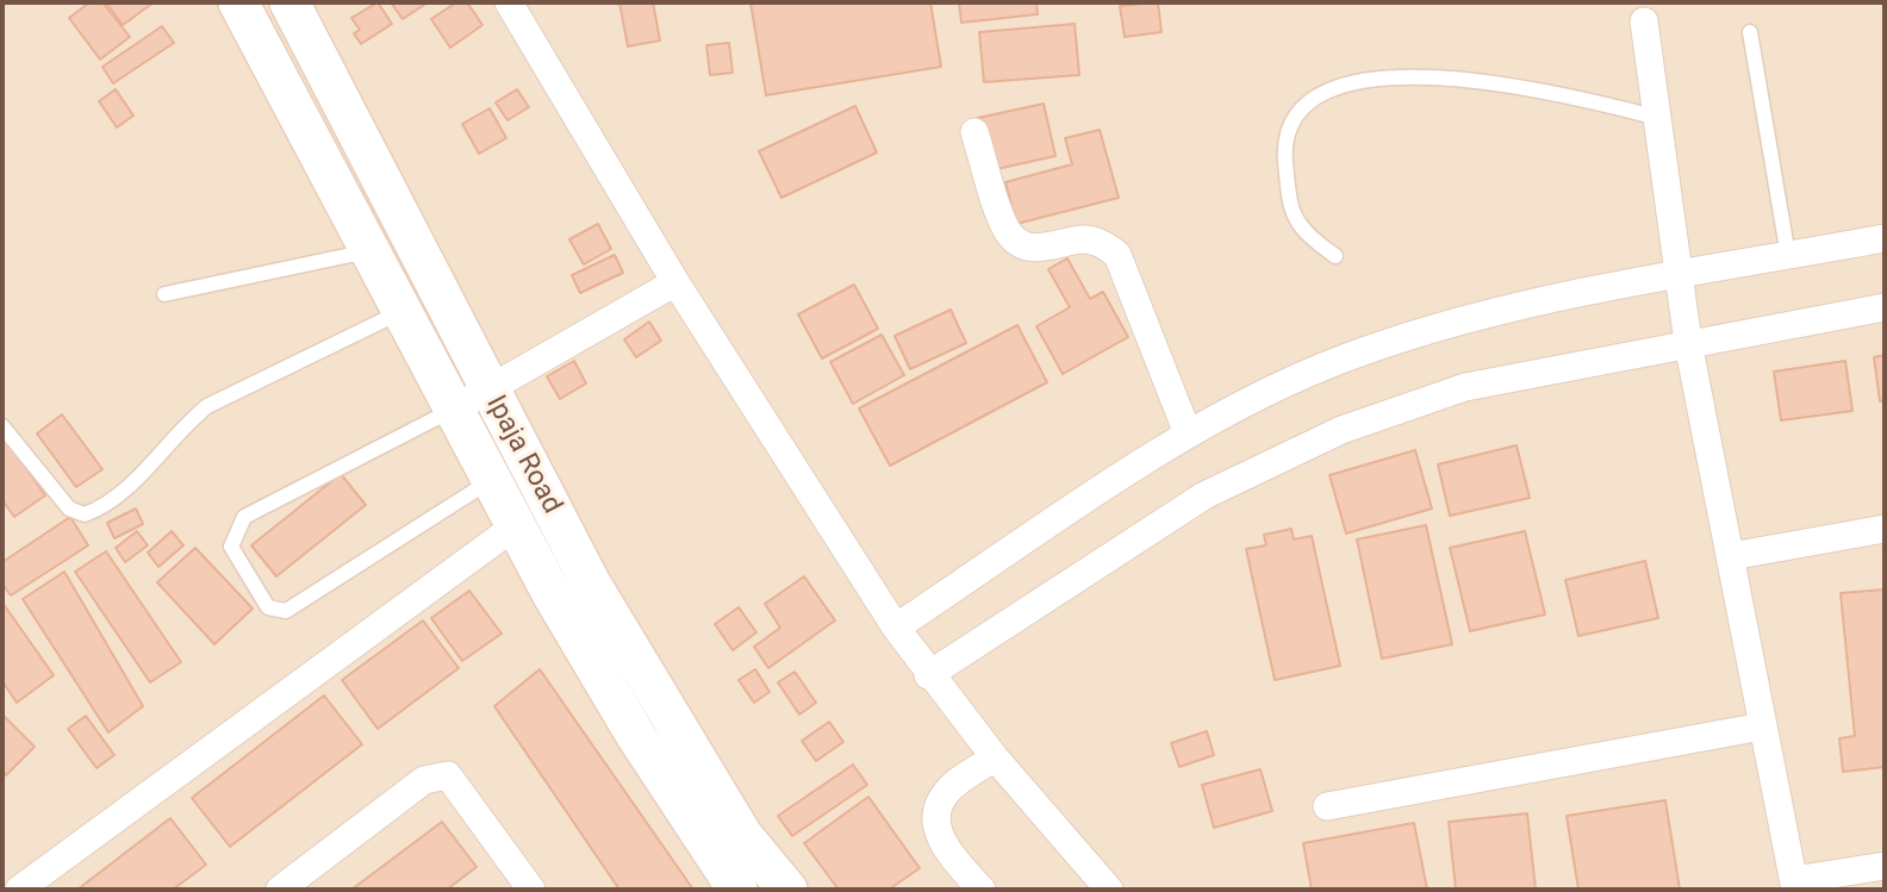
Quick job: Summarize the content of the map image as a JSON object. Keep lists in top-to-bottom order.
{
  "streets": {
    "main road": ["Ipaja Road"]
  }
}
